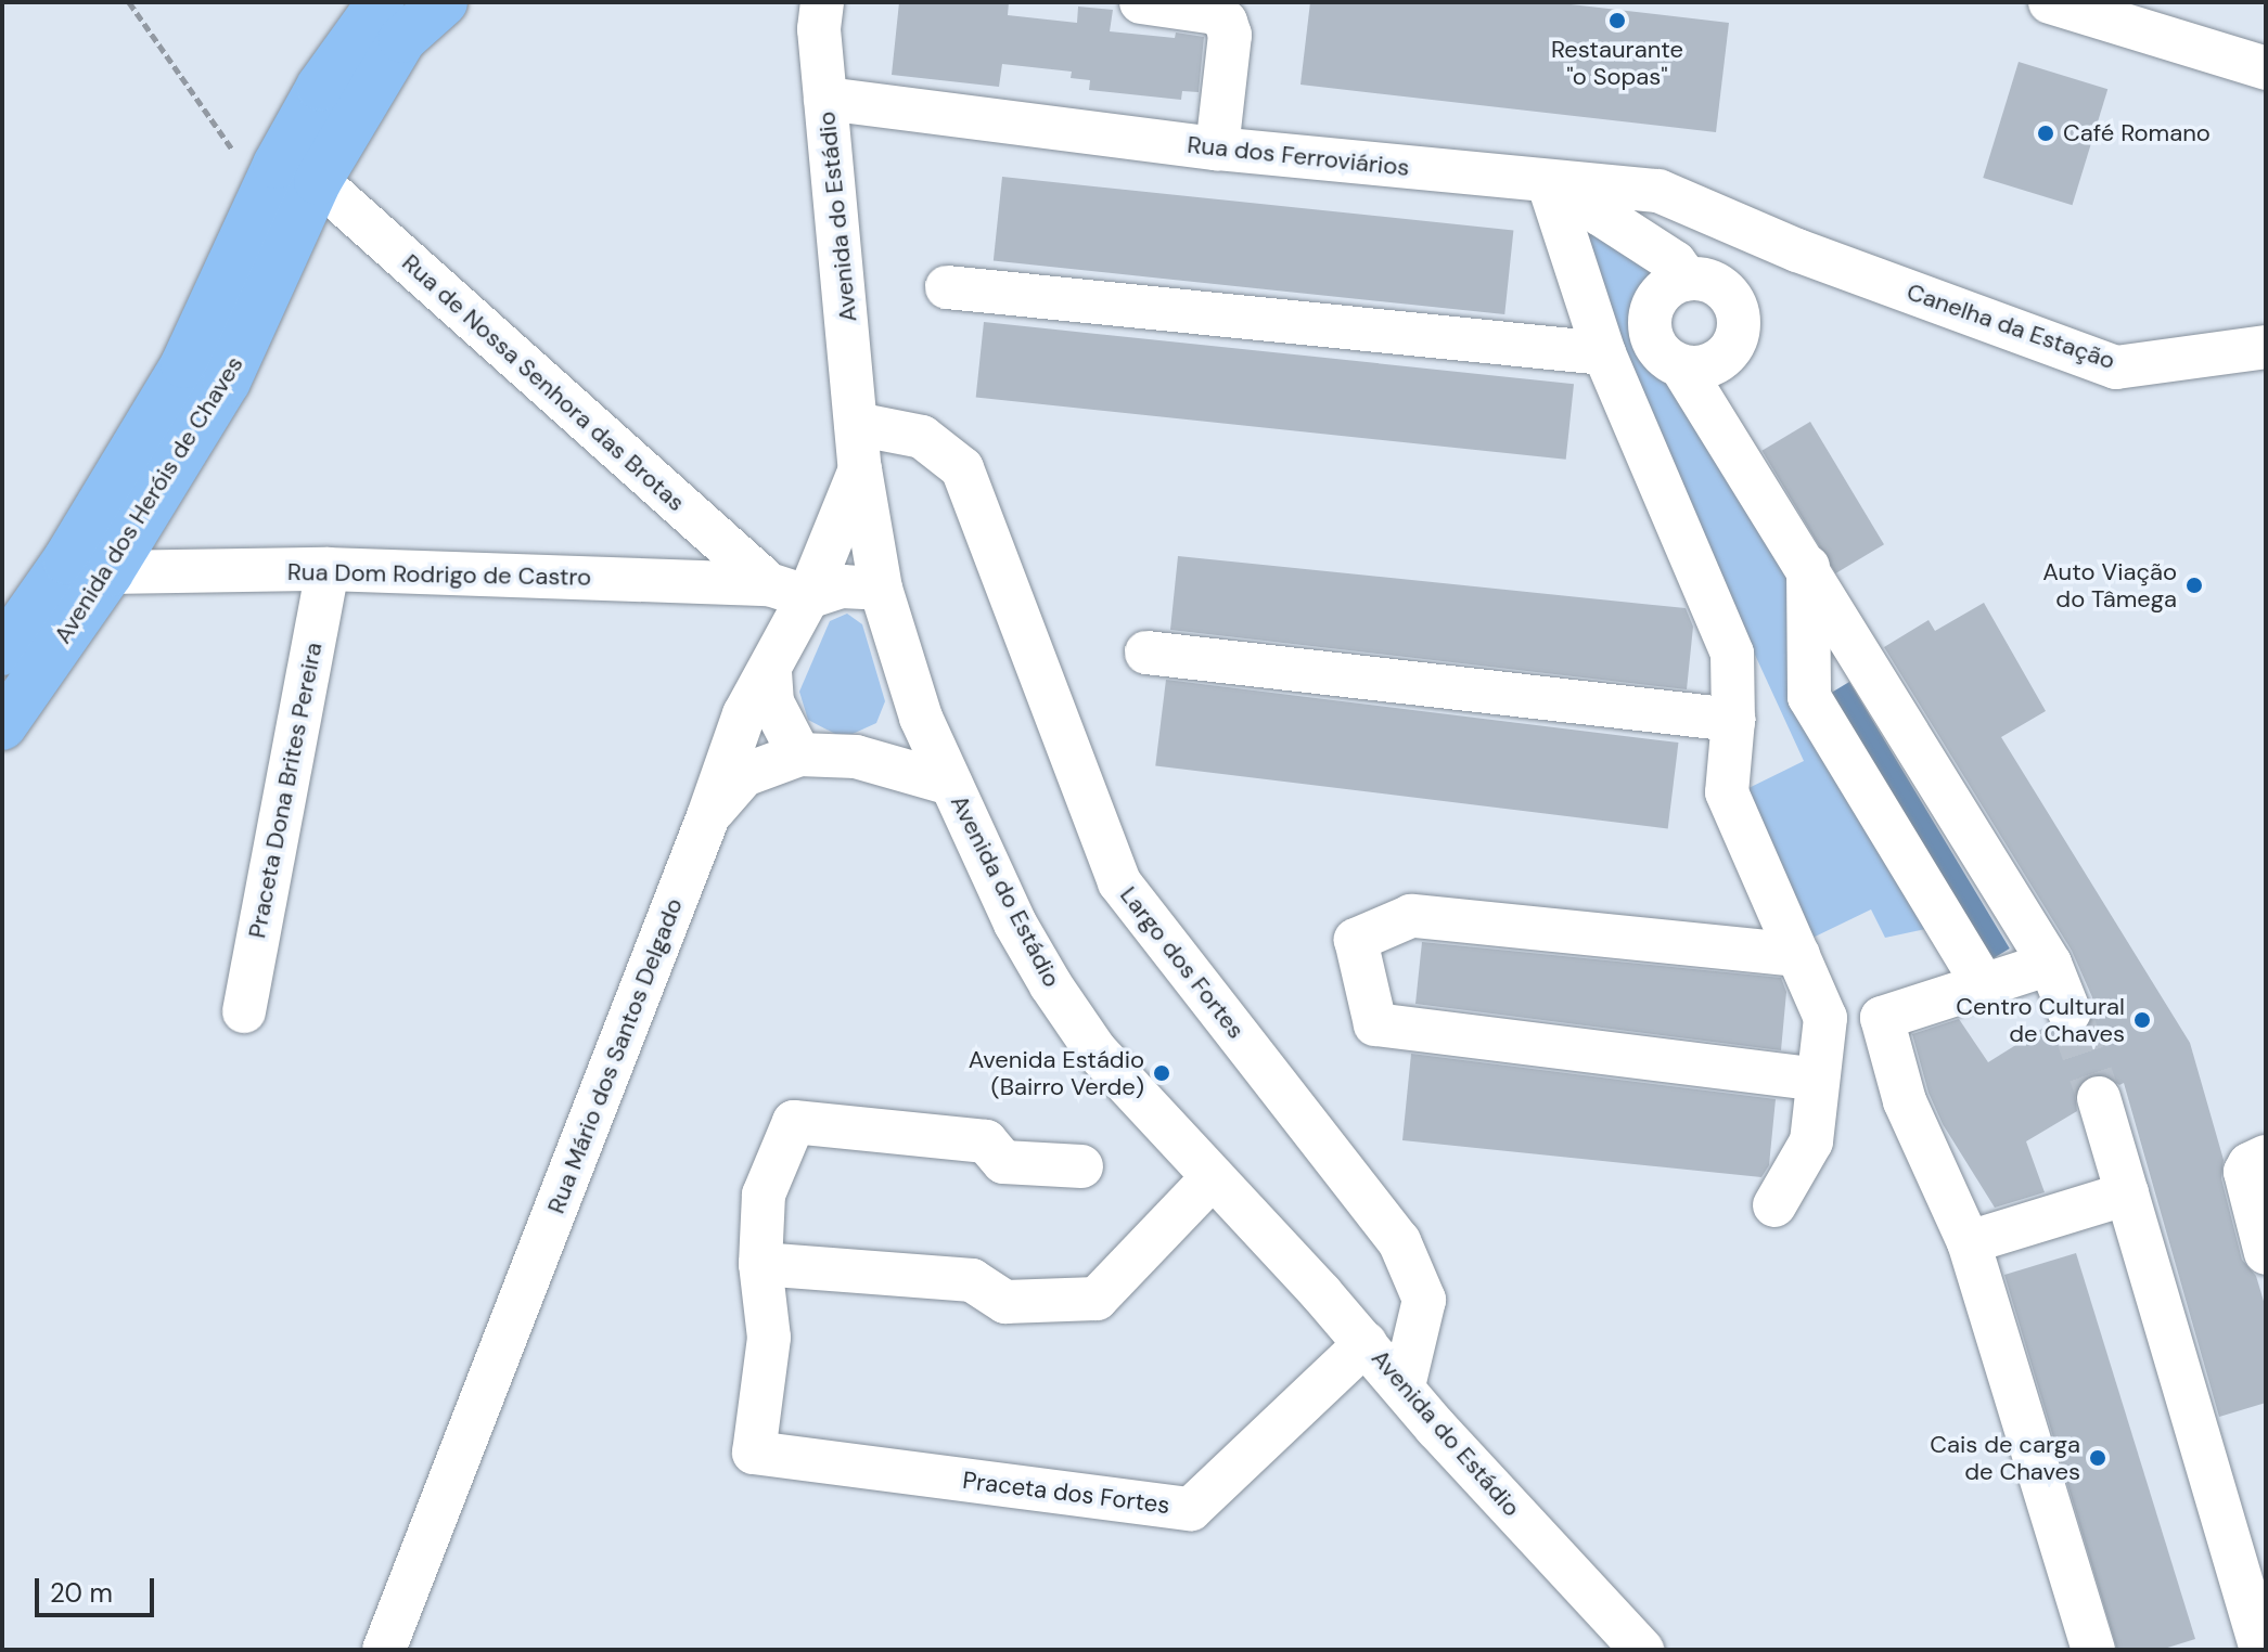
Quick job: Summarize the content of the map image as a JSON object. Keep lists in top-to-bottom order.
{
  "streets": {
    "main road": ["Avenida dos Heróis de Chaves"],
    "street": [
      "Rua dos Ferroviários",
      "Avenida do Estádio",
      "Canelha da Estação",
      "Rua de Nossa Senhora das Brotas",
      "Rua Dom Rodrigo de Castro",
      "Praceta Dona Brites Pereira",
      "Largo dos Fortes",
      "Rua Mário dos Santos Delgado",
      "Praceta dos Fortes"
    ]
  },
  "crossings": [
    ["Rua dos Ferroviários", "Avenida do Estádio"],
    ["Rua dos Ferroviários", "Canelha da Estação"],
    ["Avenida do Estádio", "Rua de Nossa Senhora das Brotas"],
    ["Avenida do Estádio", "Rua Dom Rodrigo de Castro"],
    ["Avenida do Estádio", "Largo dos Fortes"],
    ["Avenida do Estádio", "Rua Mário dos Santos Delgado"],
    ["Avenida do Estádio", "Praceta dos Fortes"],
    ["Rua de Nossa Senhora das Brotas", "Avenida dos Heróis de Chaves"],
    ["Rua de Nossa Senhora das Brotas", "Rua Dom Rodrigo de Castro"],
    ["Rua de Nossa Senhora das Brotas", "Rua Mário dos Santos Delgado"],
    ["Avenida dos Heróis de Chaves", "Rua Dom Rodrigo de Castro"],
    ["Rua Dom Rodrigo de Castro", "Praceta Dona Brites Pereira"],
    ["Rua Dom Rodrigo de Castro", "Rua Mário dos Santos Delgado"]
  ],
  "places": [
    "Restaurante \"o Sopas\"",
    "Café Romano",
    "Auto Viação do Tâmega",
    "Centro Cultural de Chaves",
    "Avenida Estádio (Bairro Verde)",
    "Cais de carga de Chaves"
  ],
  "scale_bar": "20 m"
}
